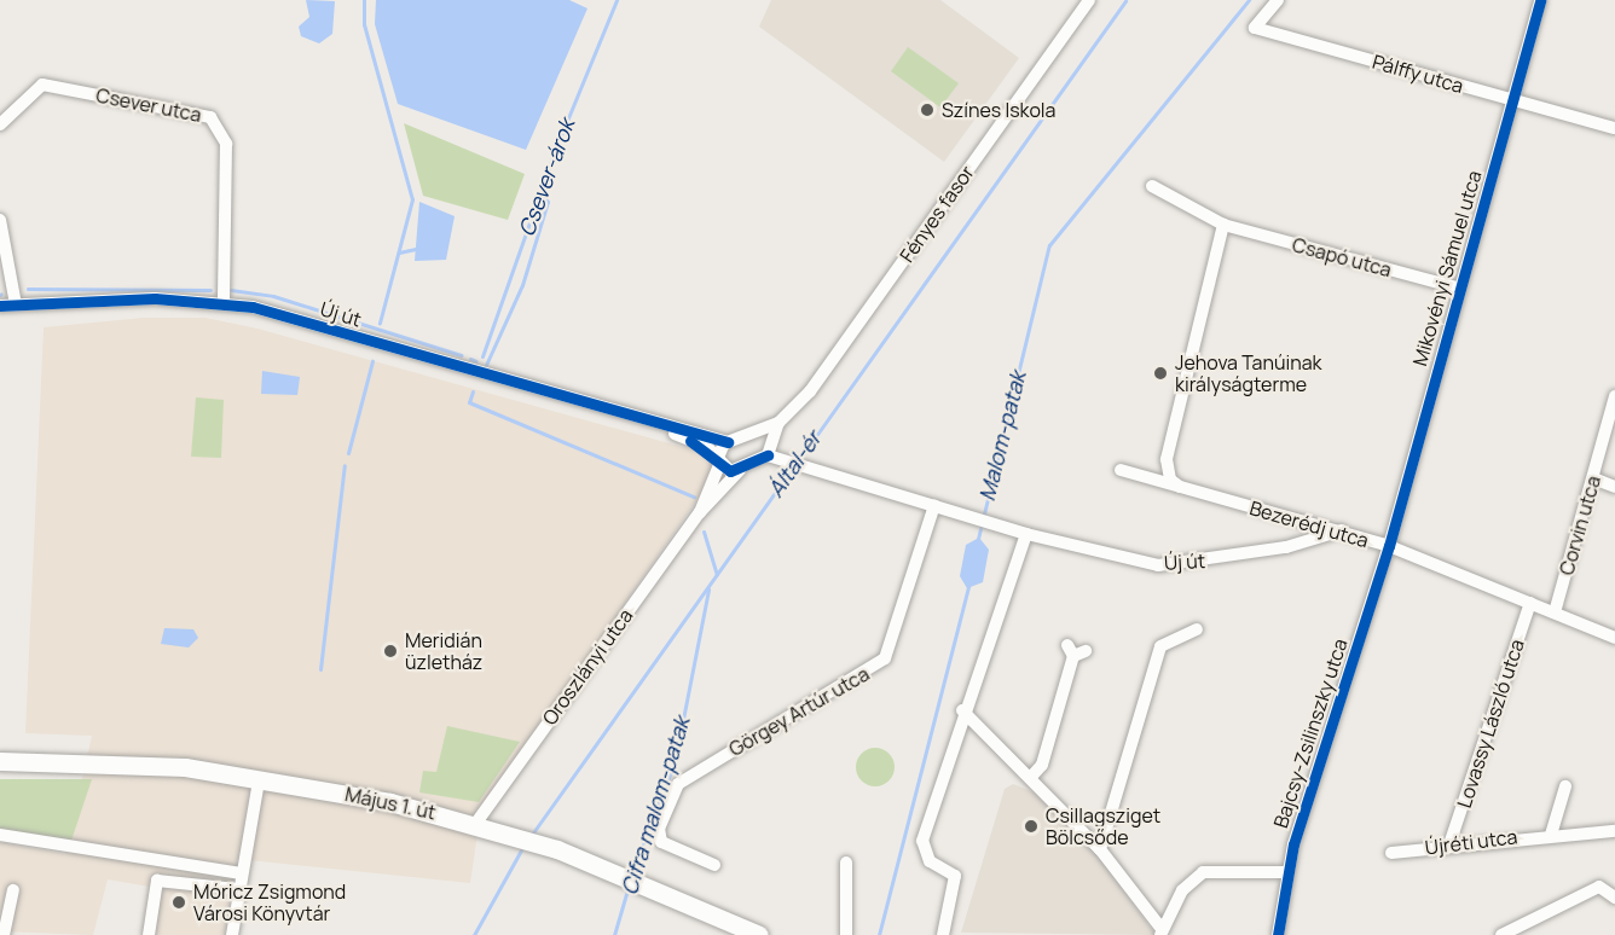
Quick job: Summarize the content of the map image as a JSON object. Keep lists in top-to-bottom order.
{
  "streets": {
    "main road": ["Május 1. út"],
    "street": [
      "Pálffy utca",
      "Csever utca",
      "Fényes fasor",
      "Csapó utca",
      "Mikovényi Sámuel utca",
      "Új út",
      "Bezerédj utca",
      "Corvin utca",
      "Oroszlányi utca",
      "Görgey Artúr utca",
      "Lovassy László utca",
      "Bajcsy-Zsilinszky utca",
      "Újréti utca"
    ]
  },
  "crossings": [
    ["Pálffy utca", "Mikovényi Sámuel utca"],
    ["Csever utca", "Új út"],
    ["Fényes fasor", "Új út"],
    ["Fényes fasor", "Oroszlányi utca"],
    ["Csapó utca", "Mikovényi Sámuel utca"],
    ["Mikovényi Sámuel utca", "Bezerédj utca"],
    ["Mikovényi Sámuel utca", "Bajcsy-Zsilinszky utca"],
    ["Új út", "Bezerédj utca"],
    ["Új út", "Oroszlányi utca"],
    ["Új út", "Görgey Artúr utca"],
    ["Bezerédj utca", "Corvin utca"],
    ["Bezerédj utca", "Lovassy László utca"],
    ["Bezerédj utca", "Bajcsy-Zsilinszky utca"],
    ["Oroszlányi utca", "Május 1. út"],
    ["Lovassy László utca", "Újréti utca"]
  ],
  "water": [
    "Csever-árok",
    "Malom-patak",
    "Által-ér",
    "Cifra malom-patak"
  ],
  "places": [
    "Színes Iskola",
    "Jehova Tanúinak királyságterme",
    "Meridián üzletház",
    "Csillagsziget Bölcsőde",
    "Móricz Zsigmond Városi Könyvtár"
  ]
}
